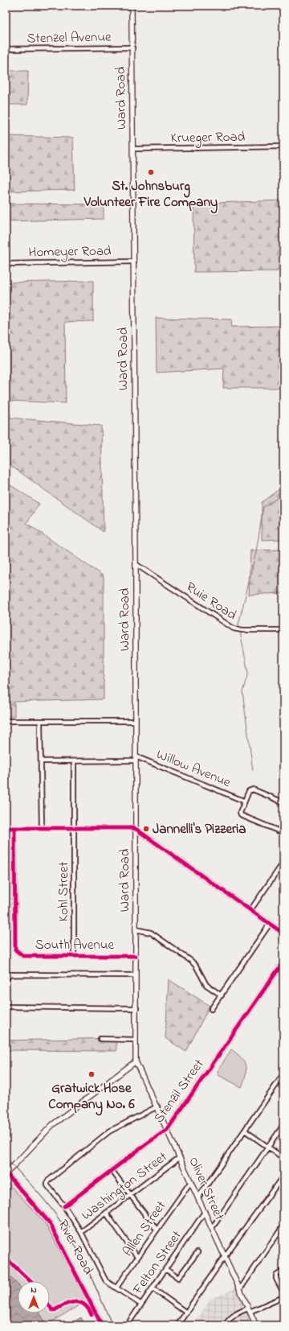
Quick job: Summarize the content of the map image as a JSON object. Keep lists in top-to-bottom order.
{
  "streets": {
    "main road": ["Ward Road", "Oliver Street", "River Road"],
    "street": [
      "Stenzel Avenue",
      "Krueger Road",
      "Homeyer Road",
      "Ruie Road",
      "Willow Avenue",
      "Kohl Street",
      "South Avenue",
      "Stenzil Street",
      "Washington Street",
      "Allen Street",
      "Felton Street"
    ]
  },
  "crossings": [
    ["Stenzel Avenue", "Ward Road"],
    ["Ward Road", "Krueger Road"],
    ["Ward Road", "Homeyer Road"],
    ["Ward Road", "Ruie Road"],
    ["Ward Road", "Willow Avenue"],
    ["Ward Road", "South Avenue"],
    ["Ward Road", "Oliver Street"],
    ["Kohl Street", "South Avenue"],
    ["Stenzil Street", "Oliver Street"],
    ["Washington Street", "Oliver Street"],
    ["Oliver Street", "Allen Street"],
    ["Oliver Street", "Felton Street"]
  ],
  "places": ["St. Johnsburg Volunteer Fire Company", "Jannelli's Pizzeria", "Gratwick Hose Company No. 6"],
  "north": "top"
}
